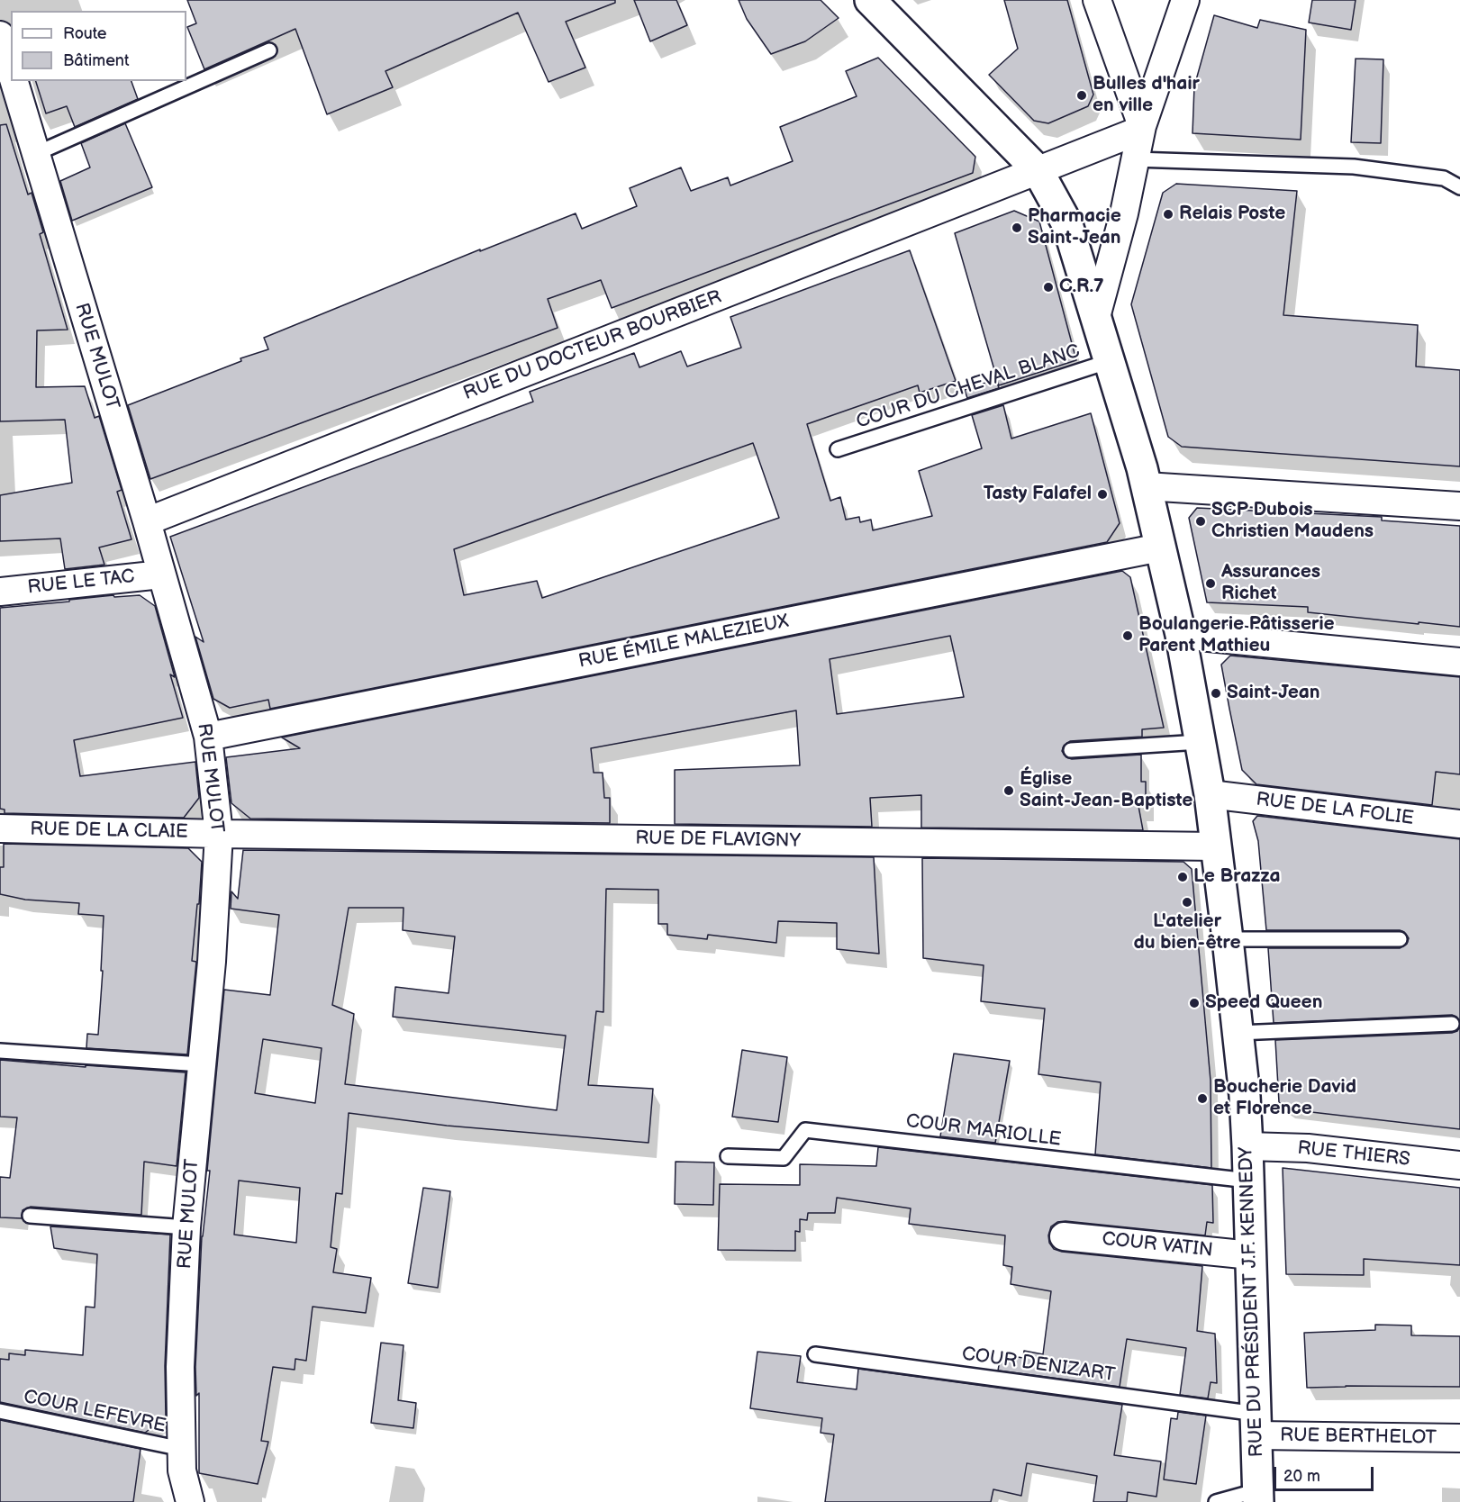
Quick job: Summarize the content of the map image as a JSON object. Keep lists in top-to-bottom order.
{
  "streets": {
    "main road": ["RUE DU PRÉSIDENT J.F. KENNEDY"],
    "street": [
      "RUE DU DOCTEUR BOURBIER",
      "RUE MULOT",
      "RUE LE TAC",
      "RUE ÉMILE MALEZIEUX",
      "RUE DE LA FOLIE",
      "RUE DE LA CLAIE",
      "RUE DE FLAVIGNY",
      "RUE THIERS",
      "COUR VATIN",
      "RUE BERTHELOT"
    ],
    "lane": [
      "COUR DU CHEVAL BLANC",
      "COUR MARIOLLE",
      "COUR DENIZART",
      "COUR LEFEVRE"
    ]
  },
  "crossings": [
    ["RUE DU DOCTEUR BOURBIER", "RUE MULOT"],
    ["RUE DU DOCTEUR BOURBIER", "RUE DU PRÉSIDENT J.F. KENNEDY"],
    ["RUE MULOT", "RUE LE TAC"],
    ["RUE MULOT", "RUE ÉMILE MALEZIEUX"],
    ["RUE MULOT", "RUE DE LA CLAIE"],
    ["RUE MULOT", "RUE DE FLAVIGNY"],
    ["RUE MULOT", "COUR LEFEVRE"],
    ["COUR DU CHEVAL BLANC", "RUE DU PRÉSIDENT J.F. KENNEDY"],
    ["RUE ÉMILE MALEZIEUX", "RUE DU PRÉSIDENT J.F. KENNEDY"],
    ["RUE DE LA FOLIE", "RUE DU PRÉSIDENT J.F. KENNEDY"],
    ["RUE DE LA CLAIE", "RUE DE FLAVIGNY"],
    ["RUE DE FLAVIGNY", "RUE DU PRÉSIDENT J.F. KENNEDY"],
    ["COUR MARIOLLE", "RUE DU PRÉSIDENT J.F. KENNEDY"],
    ["RUE THIERS", "RUE DU PRÉSIDENT J.F. KENNEDY"],
    ["COUR VATIN", "RUE DU PRÉSIDENT J.F. KENNEDY"],
    ["RUE DU PRÉSIDENT J.F. KENNEDY", "COUR DENIZART"],
    ["RUE DU PRÉSIDENT J.F. KENNEDY", "RUE BERTHELOT"],
    ["COUR DENIZART", "RUE BERTHELOT"]
  ],
  "places": [
    "Bulles d'hair en ville",
    "Relais Poste",
    "Pharmacie Saint-Jean",
    "C.R.7",
    "Tasty Falafel",
    "SCP Dubois Christien Maudens",
    "Assurances Richet",
    "Boulangerie Pâtisserie Parent Mathieu",
    "Saint-Jean",
    "Église Saint-Jean-Baptiste",
    "Le Brazza",
    "L'atelier du bien-être",
    "Speed Queen",
    "Boucherie David et Florence"
  ],
  "legend": ["Route", "Bâtiment"],
  "scale_bar": "20 m"
}
